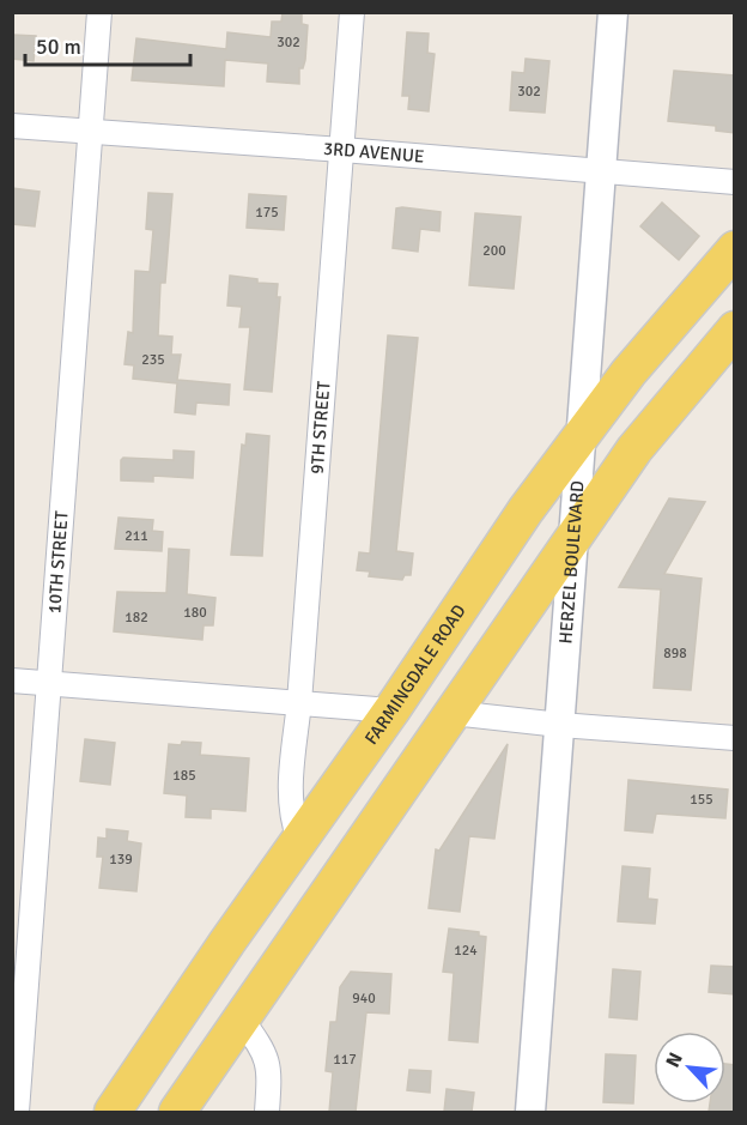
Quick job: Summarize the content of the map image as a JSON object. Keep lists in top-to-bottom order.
{
  "streets": {
    "main road": ["FARMINGDALE ROAD"],
    "street": [
      "3RD AVENUE",
      "9TH STREET",
      "10TH STREET",
      "HERZEL BOULEVARD"
    ]
  },
  "crossings": [
    ["3RD AVENUE", "9TH STREET"],
    ["3RD AVENUE", "10TH STREET"],
    ["3RD AVENUE", "HERZEL BOULEVARD"],
    ["9TH STREET", "FARMINGDALE ROAD"],
    ["HERZEL BOULEVARD", "FARMINGDALE ROAD"]
  ],
  "house_numbers": [
    "302",
    "302",
    "175",
    "200",
    "235",
    "211",
    "180",
    "182",
    "898",
    "185",
    "155",
    "139",
    "124",
    "940",
    "117"
  ],
  "scale_bar": "50 m",
  "north": "top left"
}
